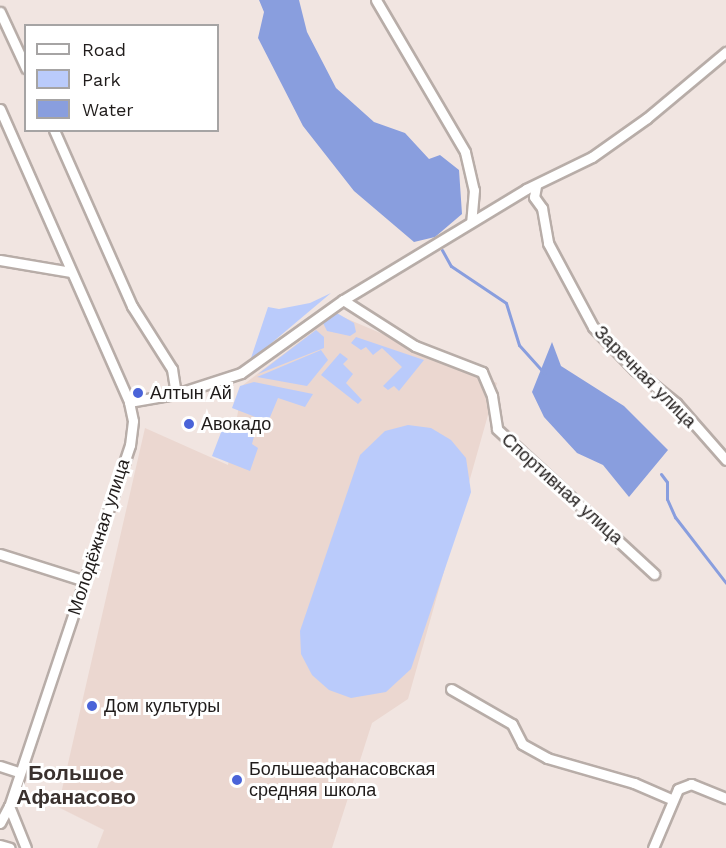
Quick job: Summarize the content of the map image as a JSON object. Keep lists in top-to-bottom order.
{
  "streets": {
    "street": ["Заречная улица", "Спортивная улица", "Молодёжная улица"]
  },
  "districts": ["Большое Афанасово"],
  "places": [
    "Алтын Ай",
    "Авокадо",
    "Дом культуры",
    "Большеафанасовская средняя школа"
  ],
  "legend": ["Road", "Park", "Water"]
}
